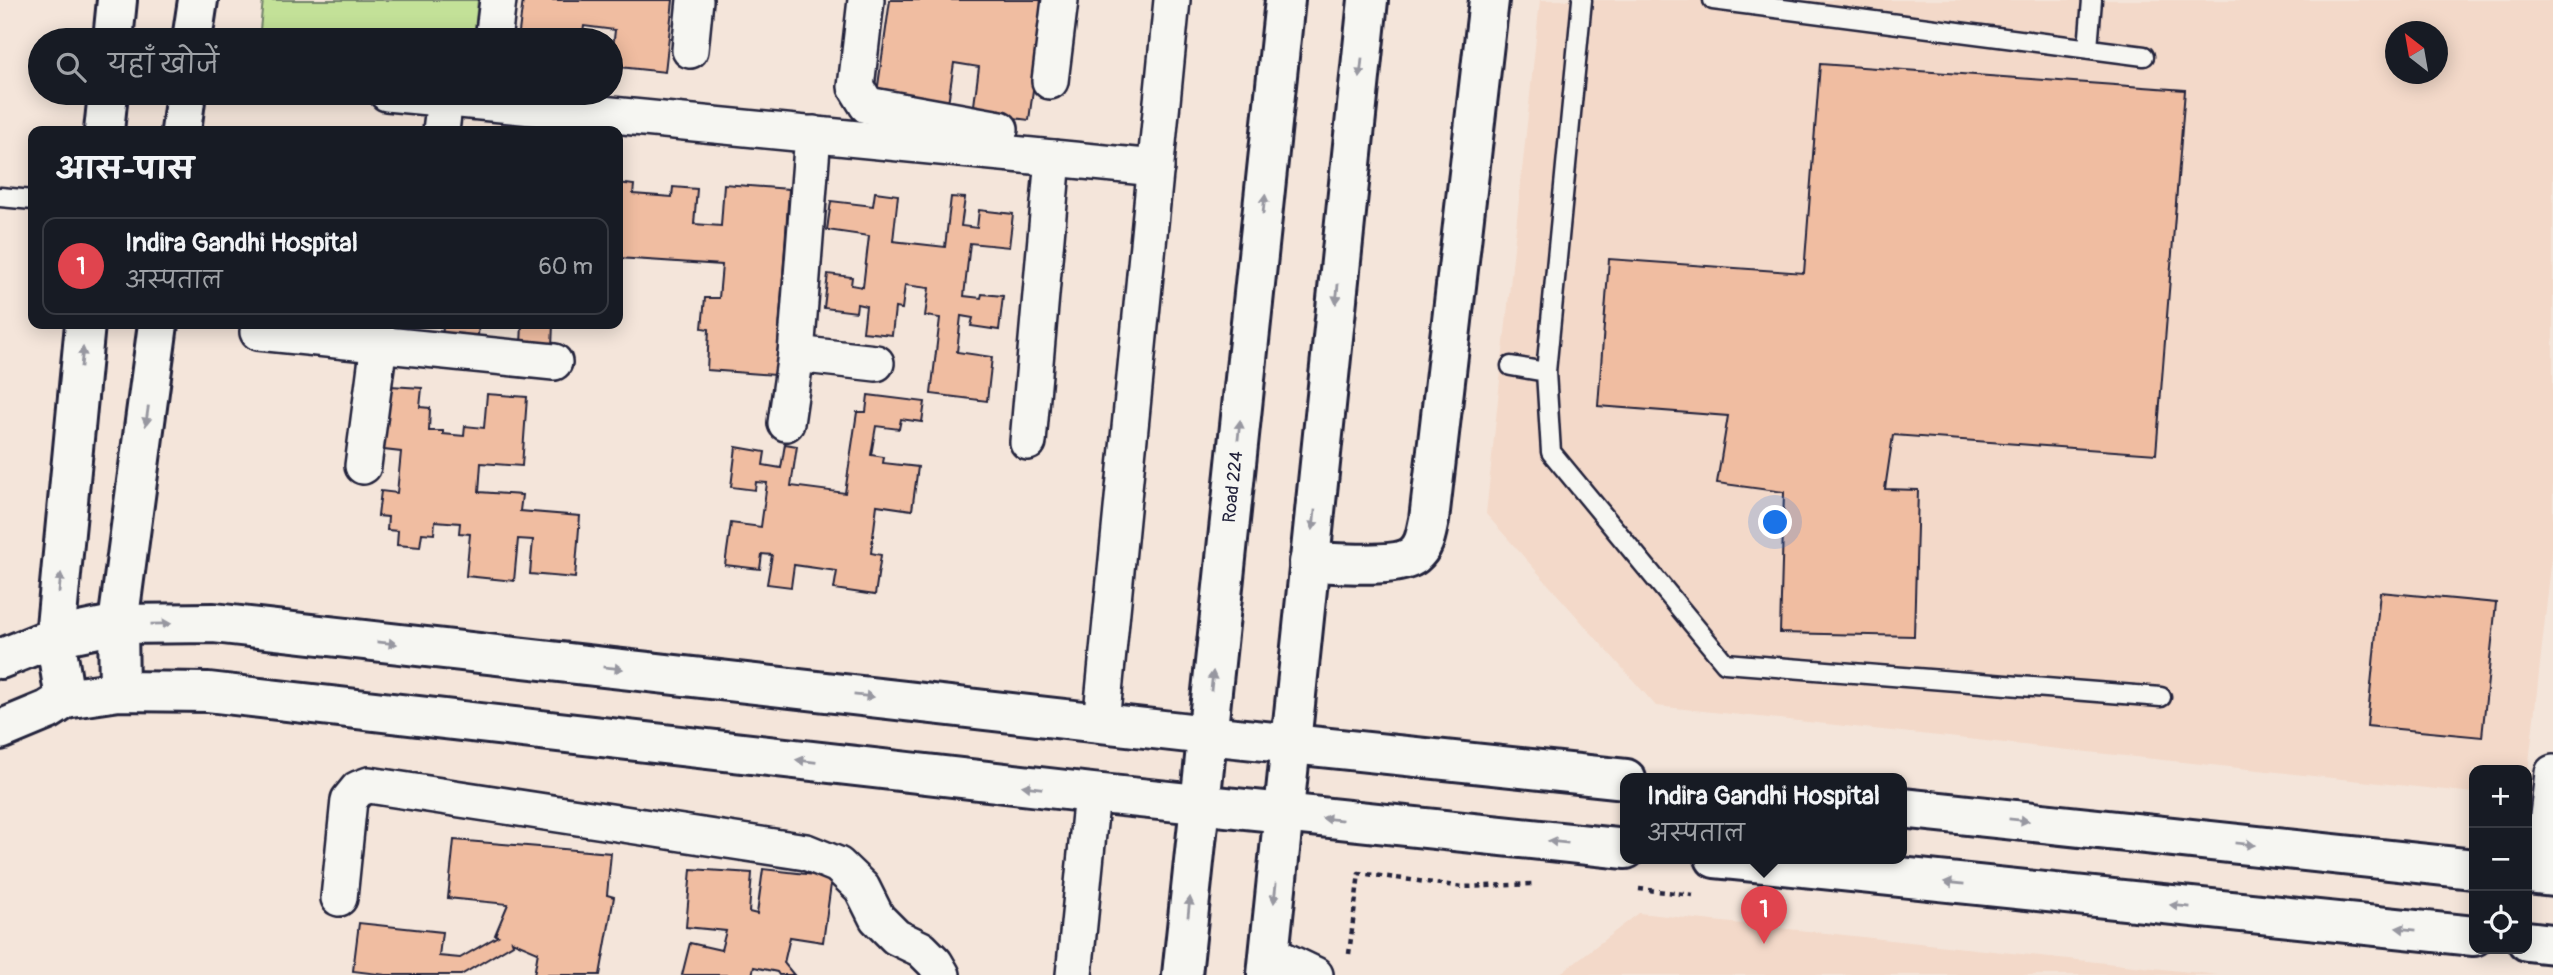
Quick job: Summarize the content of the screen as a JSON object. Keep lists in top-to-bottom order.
{
  "streets": {
    "street": ["Road 224"]
  },
  "north": "top left",
  "page": {
    "search": "यहाँ खोजें",
    "heading": "आस-पास",
    "list": [
      {
        "mark": "1",
        "name": "Indira Gandhi Hospital",
        "note": "अस्पताल",
        "value": "60 m"
      }
    ],
    "map_buttons": ["+", "−"],
    "popup": ["Indira Gandhi Hospital", "अस्पताल"],
    "pins": "1"
  }
}
